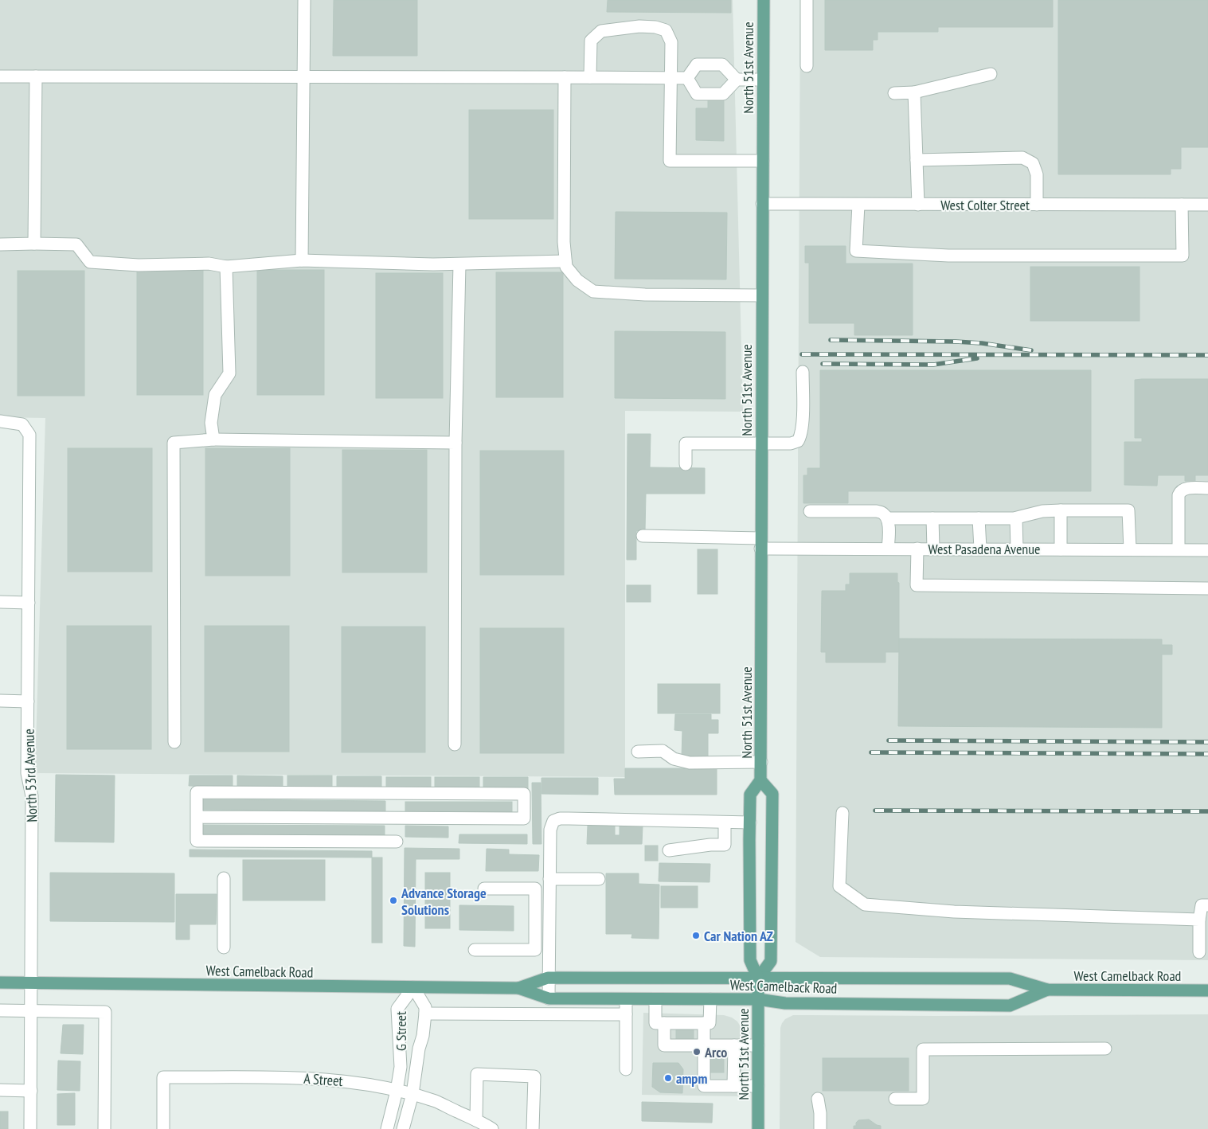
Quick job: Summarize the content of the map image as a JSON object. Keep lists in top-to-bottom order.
{
  "streets": {
    "main road": ["North 51st Avenue", "West Camelback Road"],
    "street": [
      "West Colter Street",
      "West Pasadena Avenue",
      "North 53rd Avenue",
      "G Street",
      "A Street"
    ]
  },
  "crossings": [
    ["North 51st Avenue", "West Colter Street"],
    ["North 51st Avenue", "West Pasadena Avenue"],
    ["North 51st Avenue", "West Camelback Road"],
    ["North 53rd Avenue", "West Camelback Road"],
    ["West Camelback Road", "G Street"],
    ["G Street", "A Street"]
  ],
  "places": [
    "Advance Storage Solutions",
    "Car Nation AZ",
    "Arco",
    "ampm"
  ]
}
